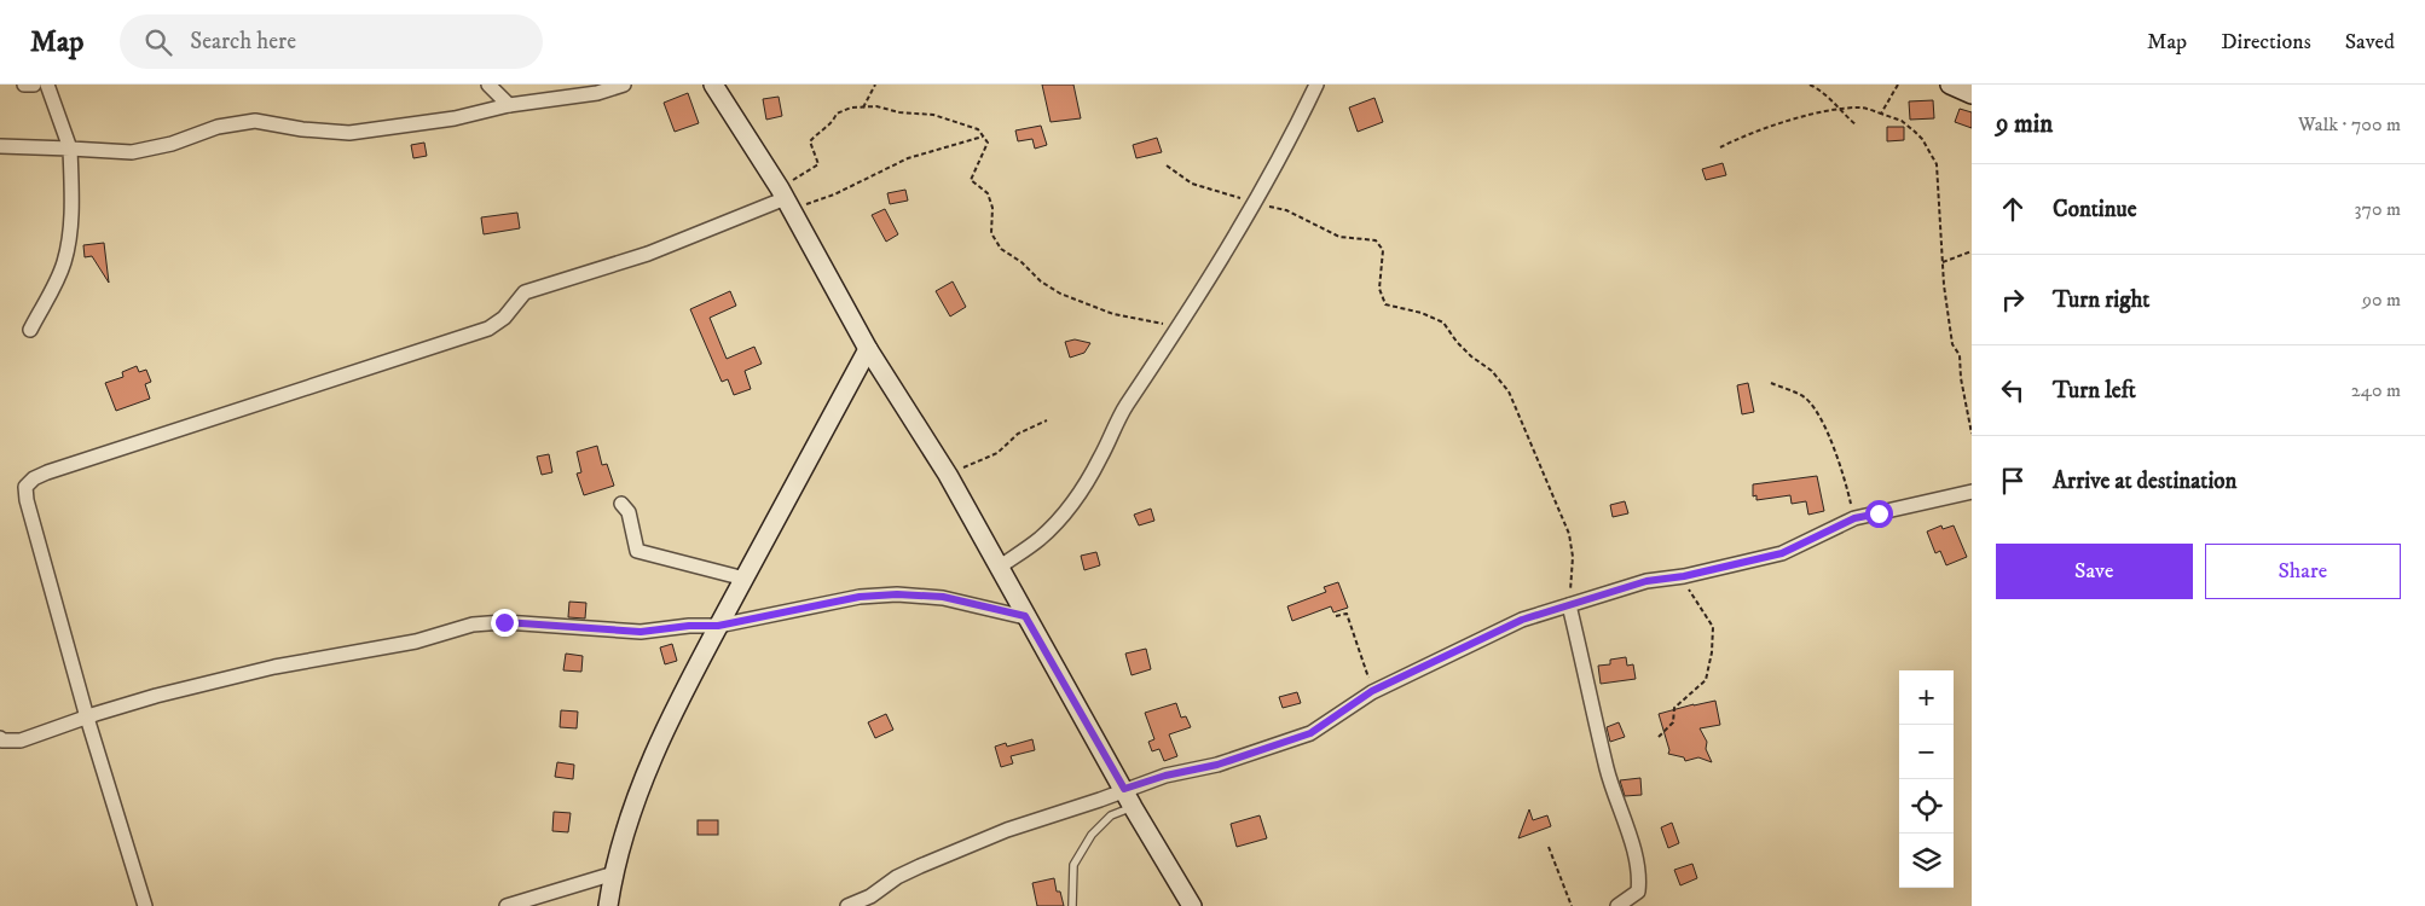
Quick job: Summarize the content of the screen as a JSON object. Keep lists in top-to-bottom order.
{
  "page": {
    "header": "Map",
    "search": "Search here",
    "nav": ["Map", "Directions", "Saved"],
    "heading": ["9 min", "Walk · 700 m"],
    "list": [
      ["Continue", "370 m"],
      ["Turn right", "90 m"],
      ["Turn left", "240 m"],
      "Arrive at destination"
    ],
    "buttons": ["Save", "Share"],
    "map_buttons": ["+", "−"]
  }
}
